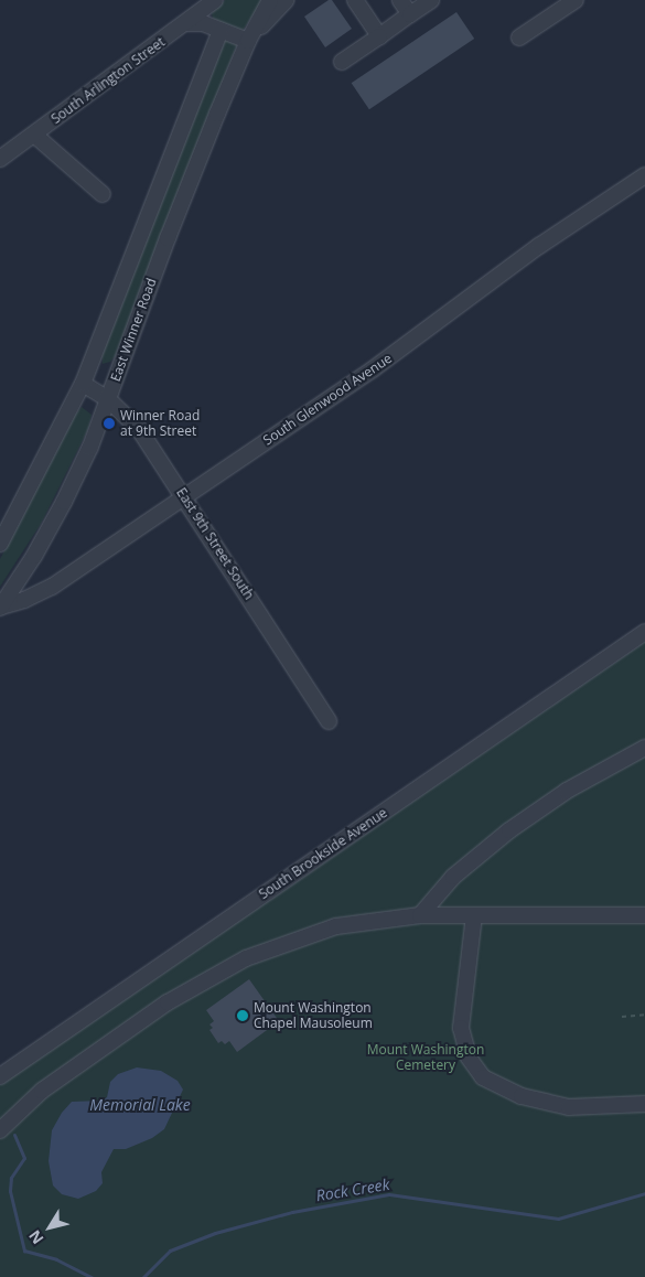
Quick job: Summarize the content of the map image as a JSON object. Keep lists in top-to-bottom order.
{
  "streets": {
    "street": [
      "South Arlington Street",
      "East Winner Road",
      "South Glenwood Avenue",
      "East 9th Street South",
      "South Brookside Avenue"
    ]
  },
  "crossings": [
    ["East Winner Road", "South Glenwood Avenue"],
    ["East Winner Road", "East 9th Street South"],
    ["South Glenwood Avenue", "East 9th Street South"]
  ],
  "water": ["Memorial Lake", "Rock Creek"],
  "parks": ["Mount Washington Cemetery"],
  "places": ["Winner Road at 9th Street", "Mount Washington Chapel Mausoleum"],
  "north": "bottom left"
}
